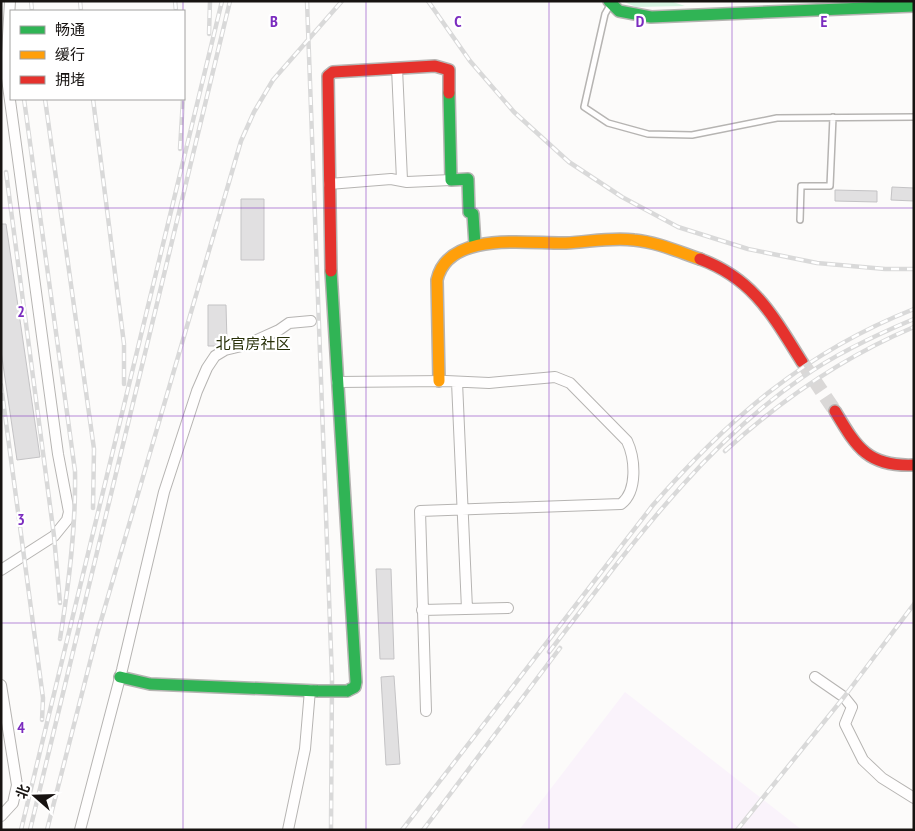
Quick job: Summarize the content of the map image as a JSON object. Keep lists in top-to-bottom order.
{
  "districts": ["北官房社区"],
  "legend": ["畅通", "缓行", "拥堵"],
  "north": "left",
  "grid": {
    "columns": [
      "B",
      "C",
      "D",
      "E"
    ],
    "rows": ["2", "3", "4"]
  }
}
